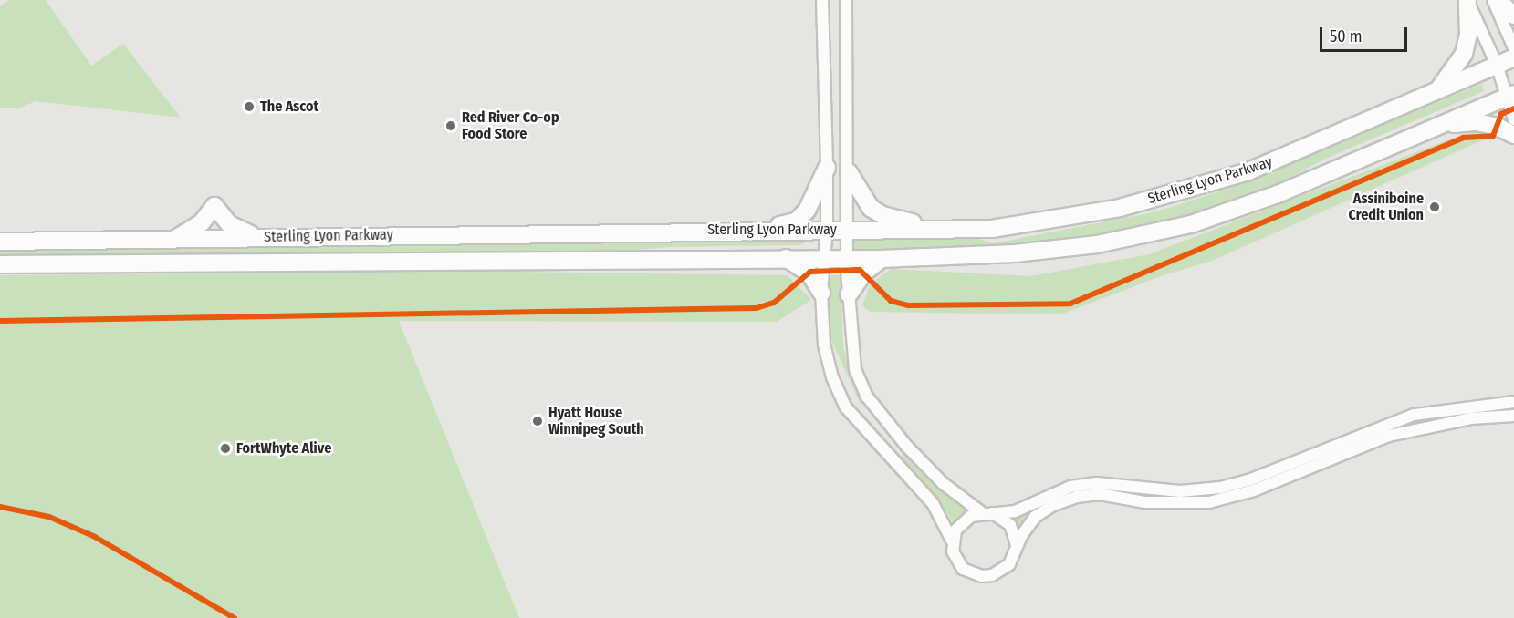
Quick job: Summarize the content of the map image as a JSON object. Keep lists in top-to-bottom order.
{
  "streets": {
    "main road": ["Sterling Lyon Parkway"]
  },
  "places": [
    "The Ascot",
    "Red River Co-op Food Store",
    "Assiniboine Credit Union",
    "Hyatt House Winnipeg South",
    "FortWhyte Alive"
  ],
  "scale_bar": "50 m"
}
